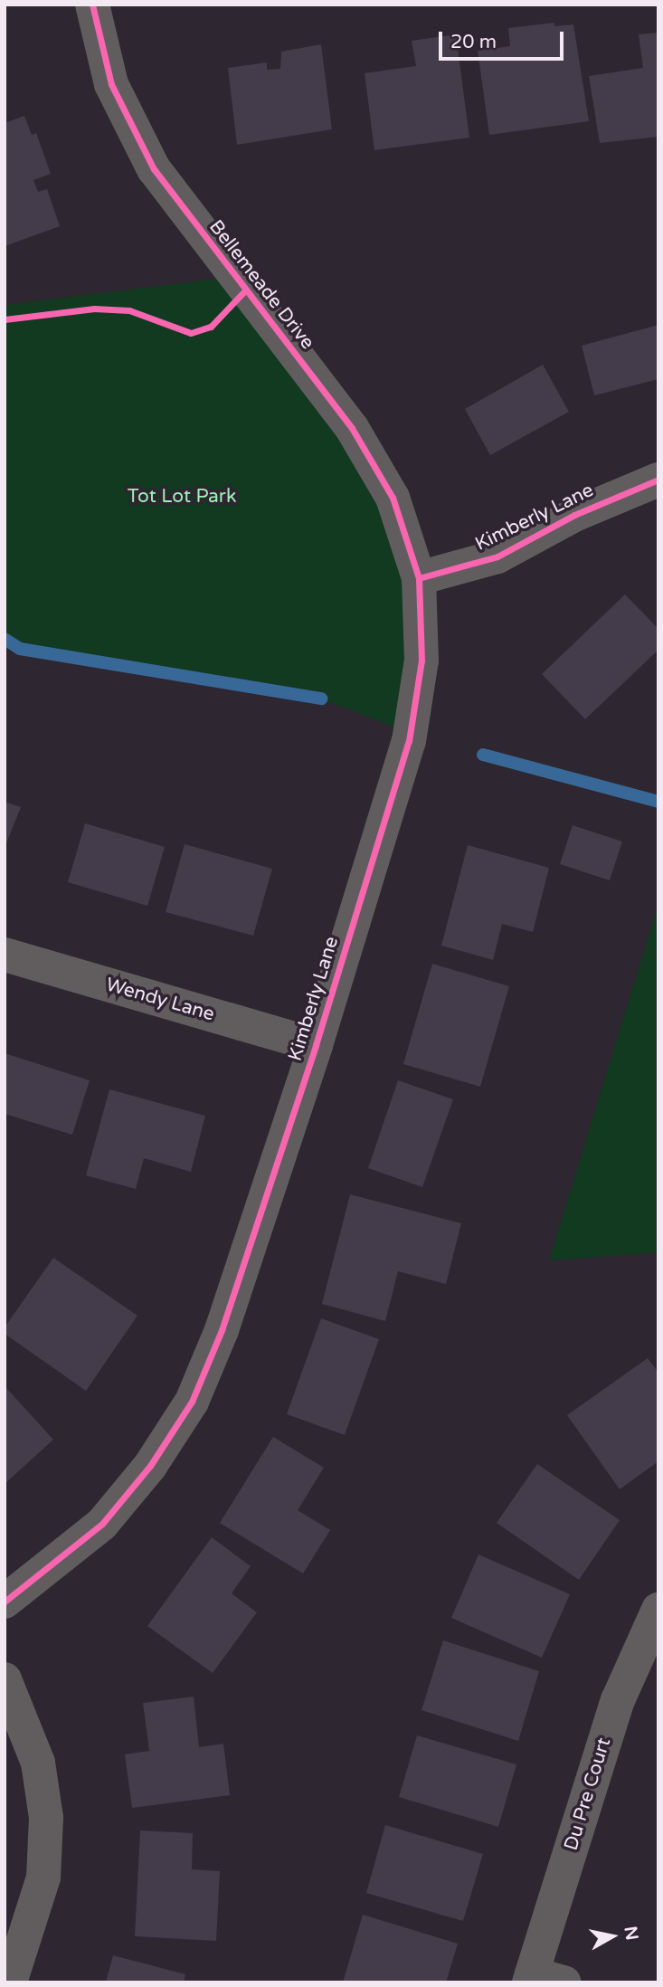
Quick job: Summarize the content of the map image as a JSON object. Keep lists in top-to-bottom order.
{
  "streets": {
    "street": [
      "Bellemeade Drive",
      "Kimberly Lane",
      "Wendy Lane",
      "Du Pre Court"
    ]
  },
  "crossings": [
    ["Bellemeade Drive", "Kimberly Lane"],
    ["Kimberly Lane", "Wendy Lane"]
  ],
  "parks": ["Tot Lot Park"],
  "scale_bar": "20 m",
  "north": "right"
}
